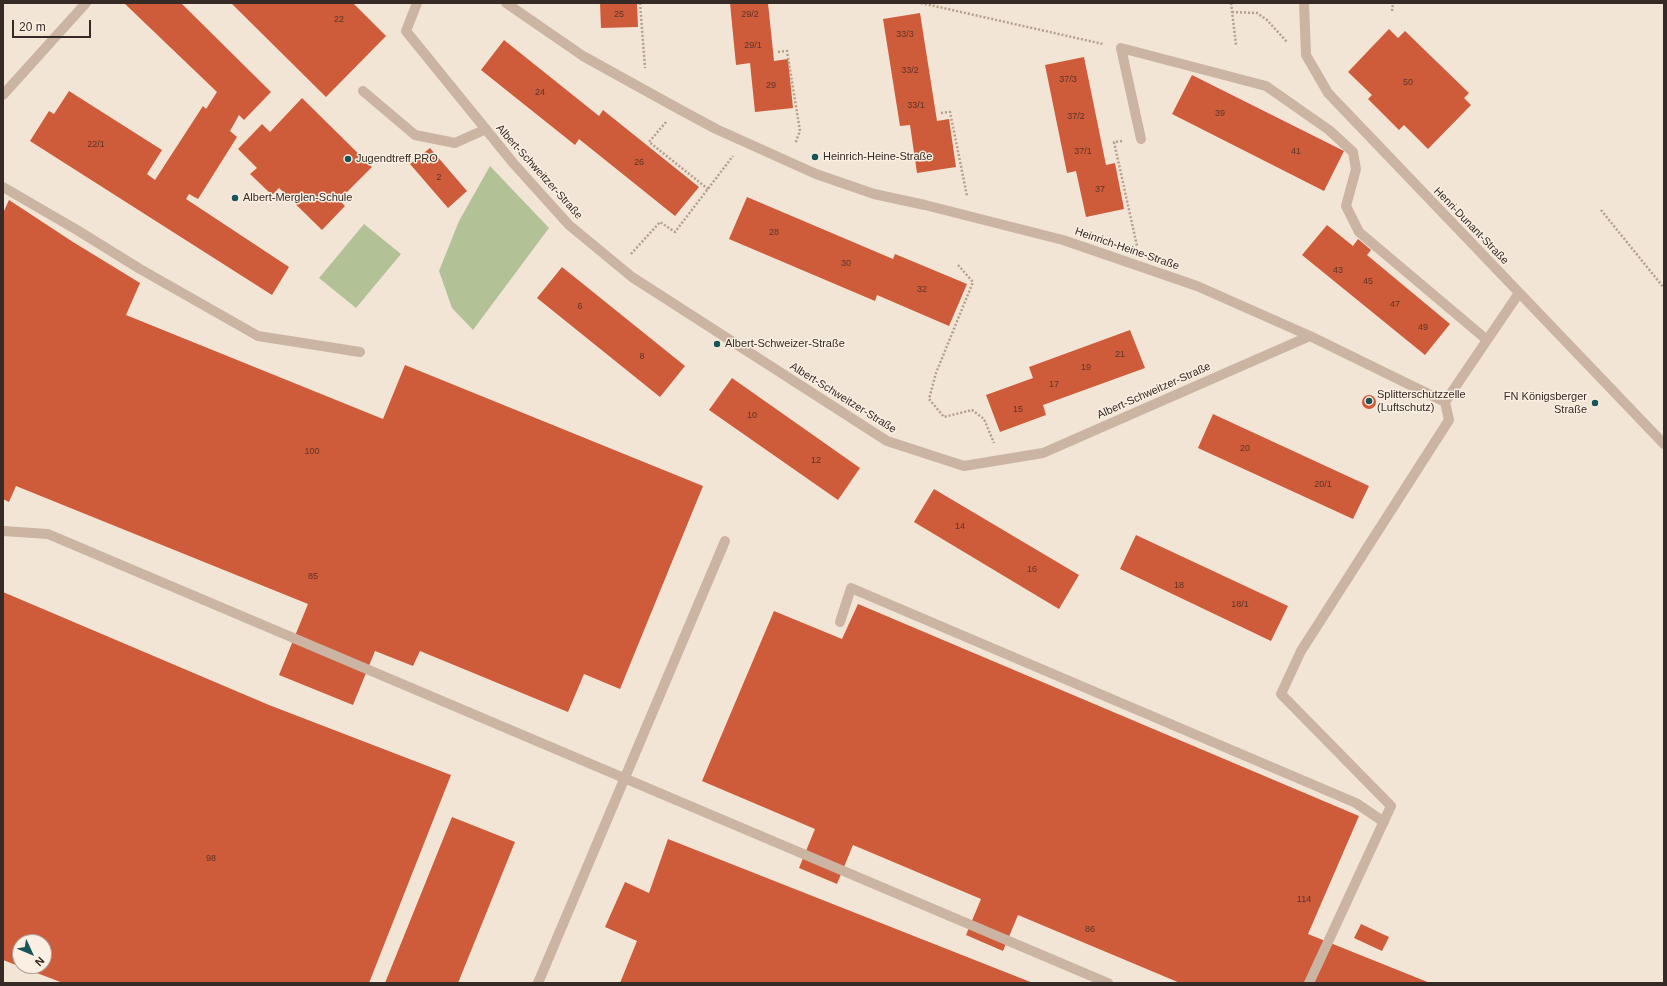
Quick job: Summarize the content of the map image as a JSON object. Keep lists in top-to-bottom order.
{
  "streets": {
    "street": ["Albert-Schweitzer-Straße", "Henri-Dunant-Straße", "Heinrich-Heine-Straße"]
  },
  "crossings": [
    ["Albert-Schweitzer-Straße", "Heinrich-Heine-Straße"]
  ],
  "places": [
    "Heinrich-Heine-Straße",
    "Jugendtreff PRO",
    "Albert-Merglen-Schule",
    "Albert-Schweizer-Straße",
    "Splitterschutzzelle (Luftschutz)",
    "FN Königsberger Straße"
  ],
  "house_numbers": [
    "25",
    "29/2",
    "22",
    "33/3",
    "29/1",
    "33/2",
    "37/3",
    "50",
    "29",
    "24",
    "33/1",
    "39",
    "37/2",
    "22/1",
    "37/1",
    "41",
    "26",
    "2",
    "37",
    "28",
    "30",
    "43",
    "45",
    "32",
    "47",
    "6",
    "49",
    "21",
    "8",
    "19",
    "17",
    "15",
    "10",
    "20",
    "100",
    "12",
    "20/1",
    "14",
    "16",
    "85",
    "18",
    "18/1",
    "98",
    "114",
    "86"
  ],
  "scale_bar": "20 m",
  "north": "bottom right"
}
